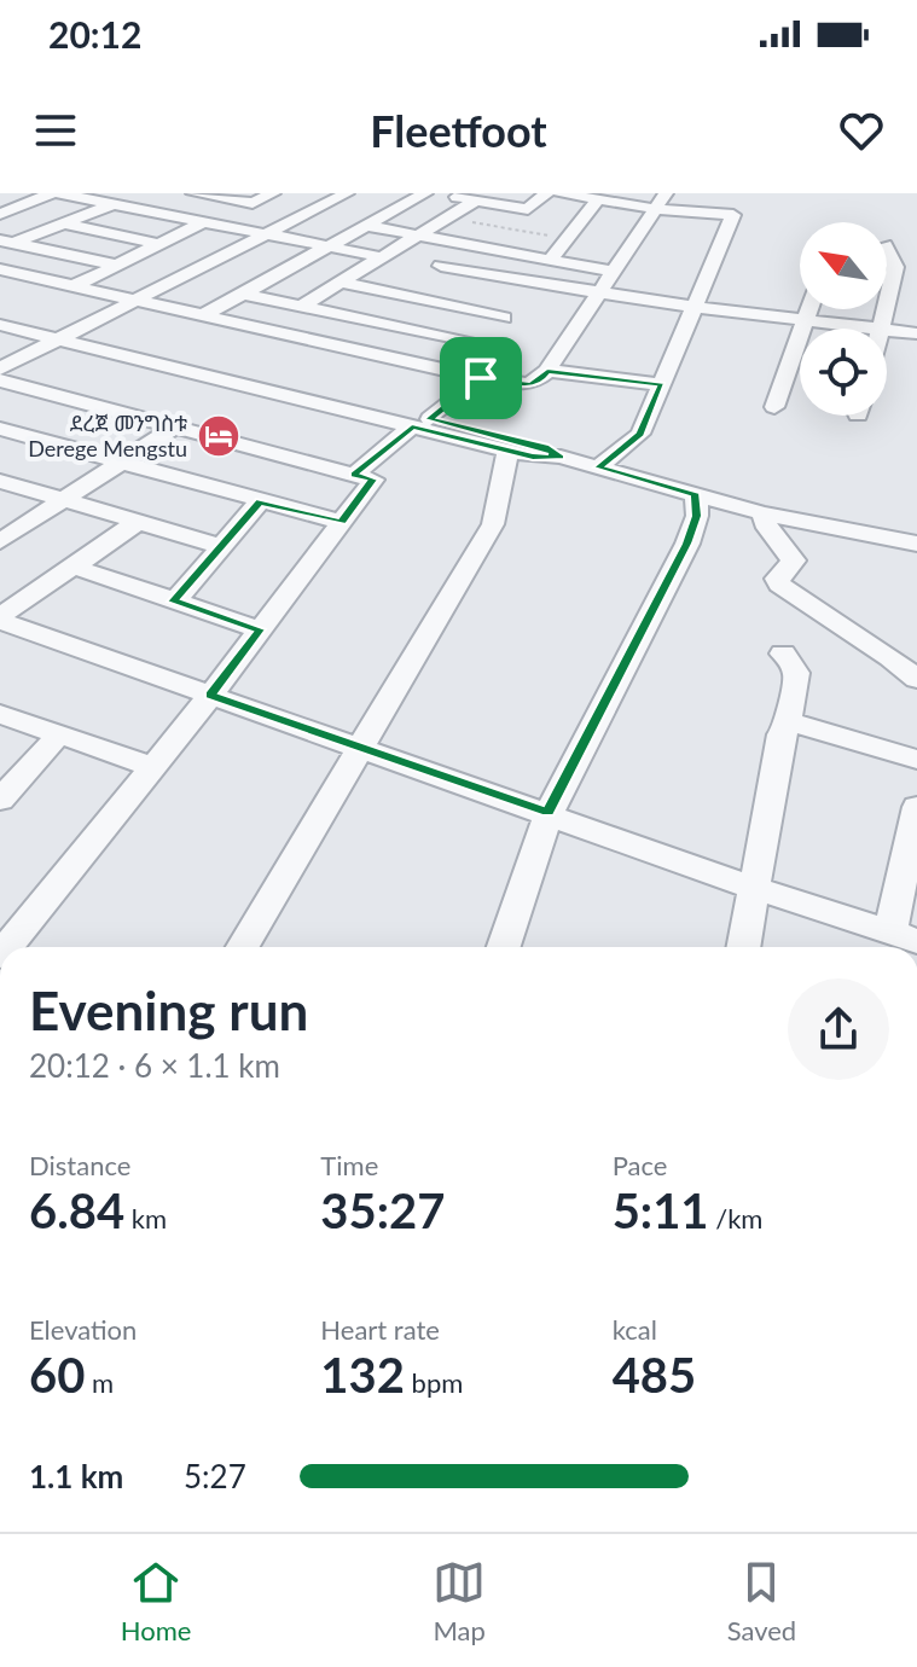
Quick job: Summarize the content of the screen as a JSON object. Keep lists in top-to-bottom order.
{
  "places": {
    "hotel": ["ደረጀ መንግስቱ Derege Mengstu"]
  },
  "north": "top left",
  "page": {
    "status": "20:12",
    "header": "Fleetfoot",
    "heading": ["Evening run", "20:12 · 6 × 1.1 km"],
    "stats": [
      ["Distance", "6.84 km"],
      ["Time", "35:27"],
      ["Pace", "5:11 /km"],
      ["Elevation", "60 m"],
      ["Heart rate", "132 bpm"],
      ["kcal", "485"]
    ],
    "list": [
      {
        "name": "1.1 km",
        "note": "5:27"
      }
    ],
    "tabs": ["Home", "Map", "Saved"]
  }
}
